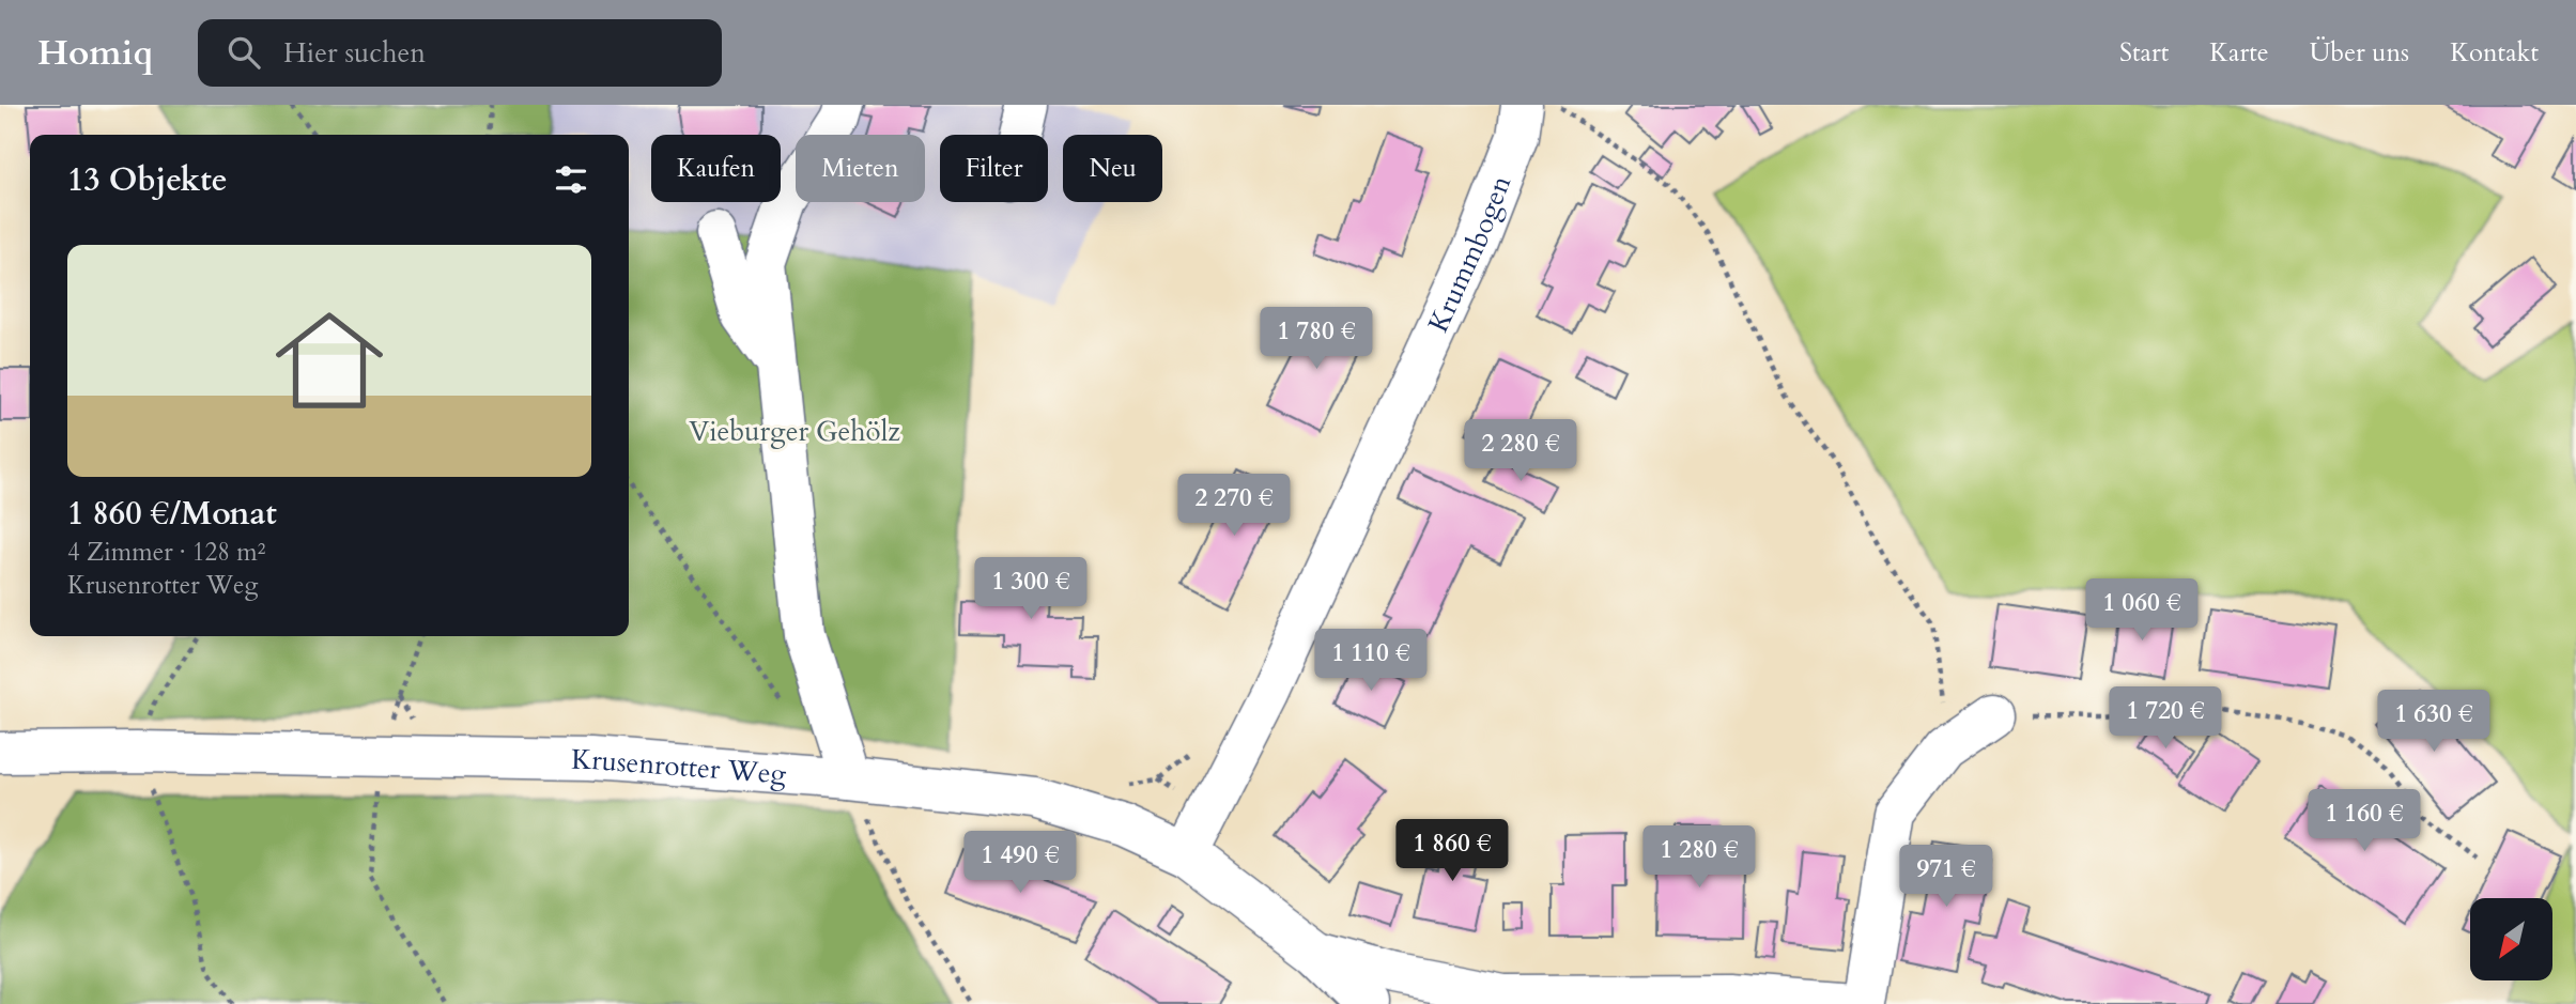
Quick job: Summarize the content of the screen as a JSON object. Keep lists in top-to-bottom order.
{
  "streets": {
    "street": ["Krummbogen", "Krusenrotter Weg"]
  },
  "crossings": [
    ["Krummbogen", "Krusenrotter Weg"]
  ],
  "parks": ["Vieburger Gehölz"],
  "north": "bottom left",
  "page": {
    "header": "Homiq",
    "search": "Hier suchen",
    "nav": [
      "Start",
      "Karte",
      "Über uns",
      "Kontakt"
    ],
    "chip": [
      "Kaufen",
      "Mieten",
      "Filter",
      "Neu"
    ],
    "heading": "13 Objekte",
    "list": [
      {
        "name": "1 860 €/Monat",
        "note": "4 Zimmer · 128 m² · Krusenrotter Weg"
      }
    ],
    "price": [
      "1 780 €",
      "2 280 €",
      "2 270 €",
      "1 300 €",
      "1 060 €",
      "1 110 €",
      "1 720 €",
      "1 630 €",
      "1 160 €",
      "1 860 €",
      "1 280 €",
      "1 490 €",
      "971 €"
    ]
  }
}
